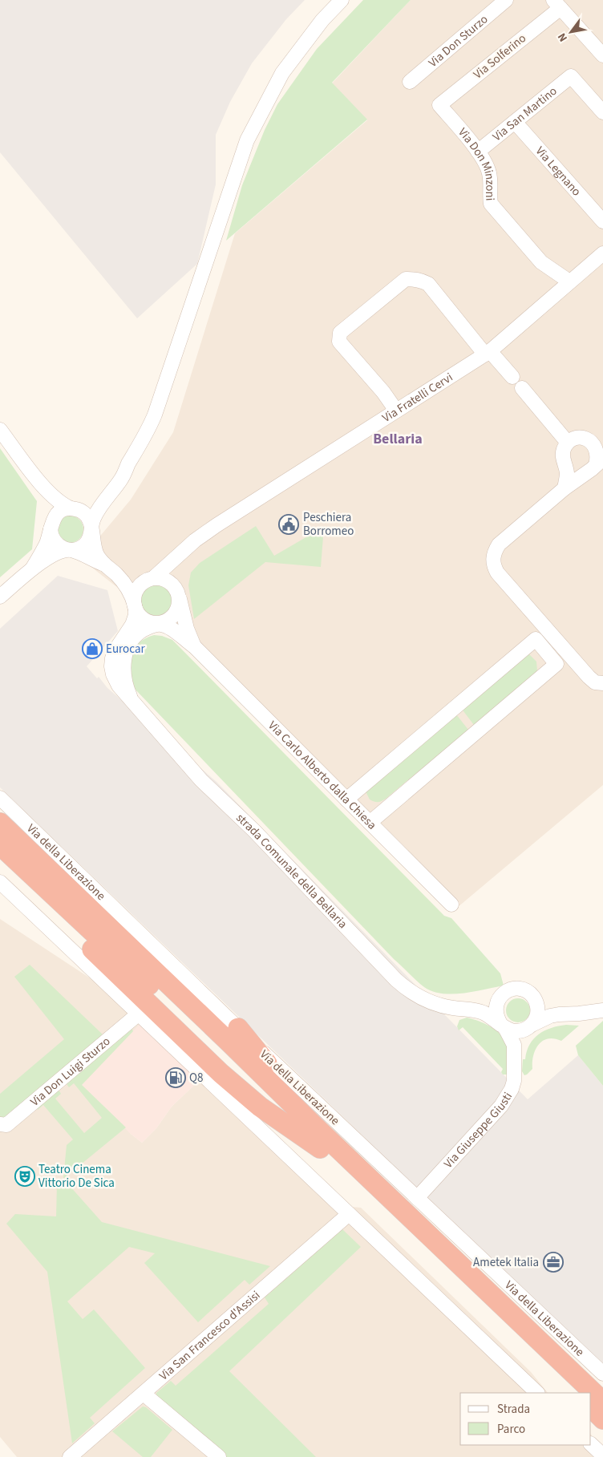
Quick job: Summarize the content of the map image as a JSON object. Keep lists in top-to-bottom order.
{
  "streets": {
    "street": [
      "Via Don Sturzo",
      "Via Solferino",
      "Via San Martino",
      "Via Don Minzoni",
      "Via Legnano",
      "Via Fratelli Cervi",
      "Via Carlo Alberto dalla Chiesa",
      "Via della Liberazione",
      "strada Comunale della Bellaria",
      "Via Don Luigi Sturzo",
      "Via Giuseppe Giusti",
      "Via San Francesco d'Assisi"
    ]
  },
  "crossings": [
    ["Via Solferino", "Via Don Minzoni"],
    ["Via San Martino", "Via Don Minzoni"],
    ["Via San Martino", "Via Legnano"],
    ["Via Don Minzoni", "Via Fratelli Cervi"],
    ["Via Fratelli Cervi", "Via Carlo Alberto dalla Chiesa"],
    ["Via Carlo Alberto dalla Chiesa", "strada Comunale della Bellaria"],
    ["Via della Liberazione", "Via Giuseppe Giusti"]
  ],
  "districts": ["Bellaria"],
  "places": {
    "public building": ["Peschiera Borromeo"],
    "shop": ["Eurocar"],
    "fuel station": ["Q8"],
    "theatre": ["Teatro Cinema Vittorio De Sica"],
    "office": ["Ametek Italia"]
  },
  "legend": ["Strada", "Parco"],
  "north": "bottom left"
}
